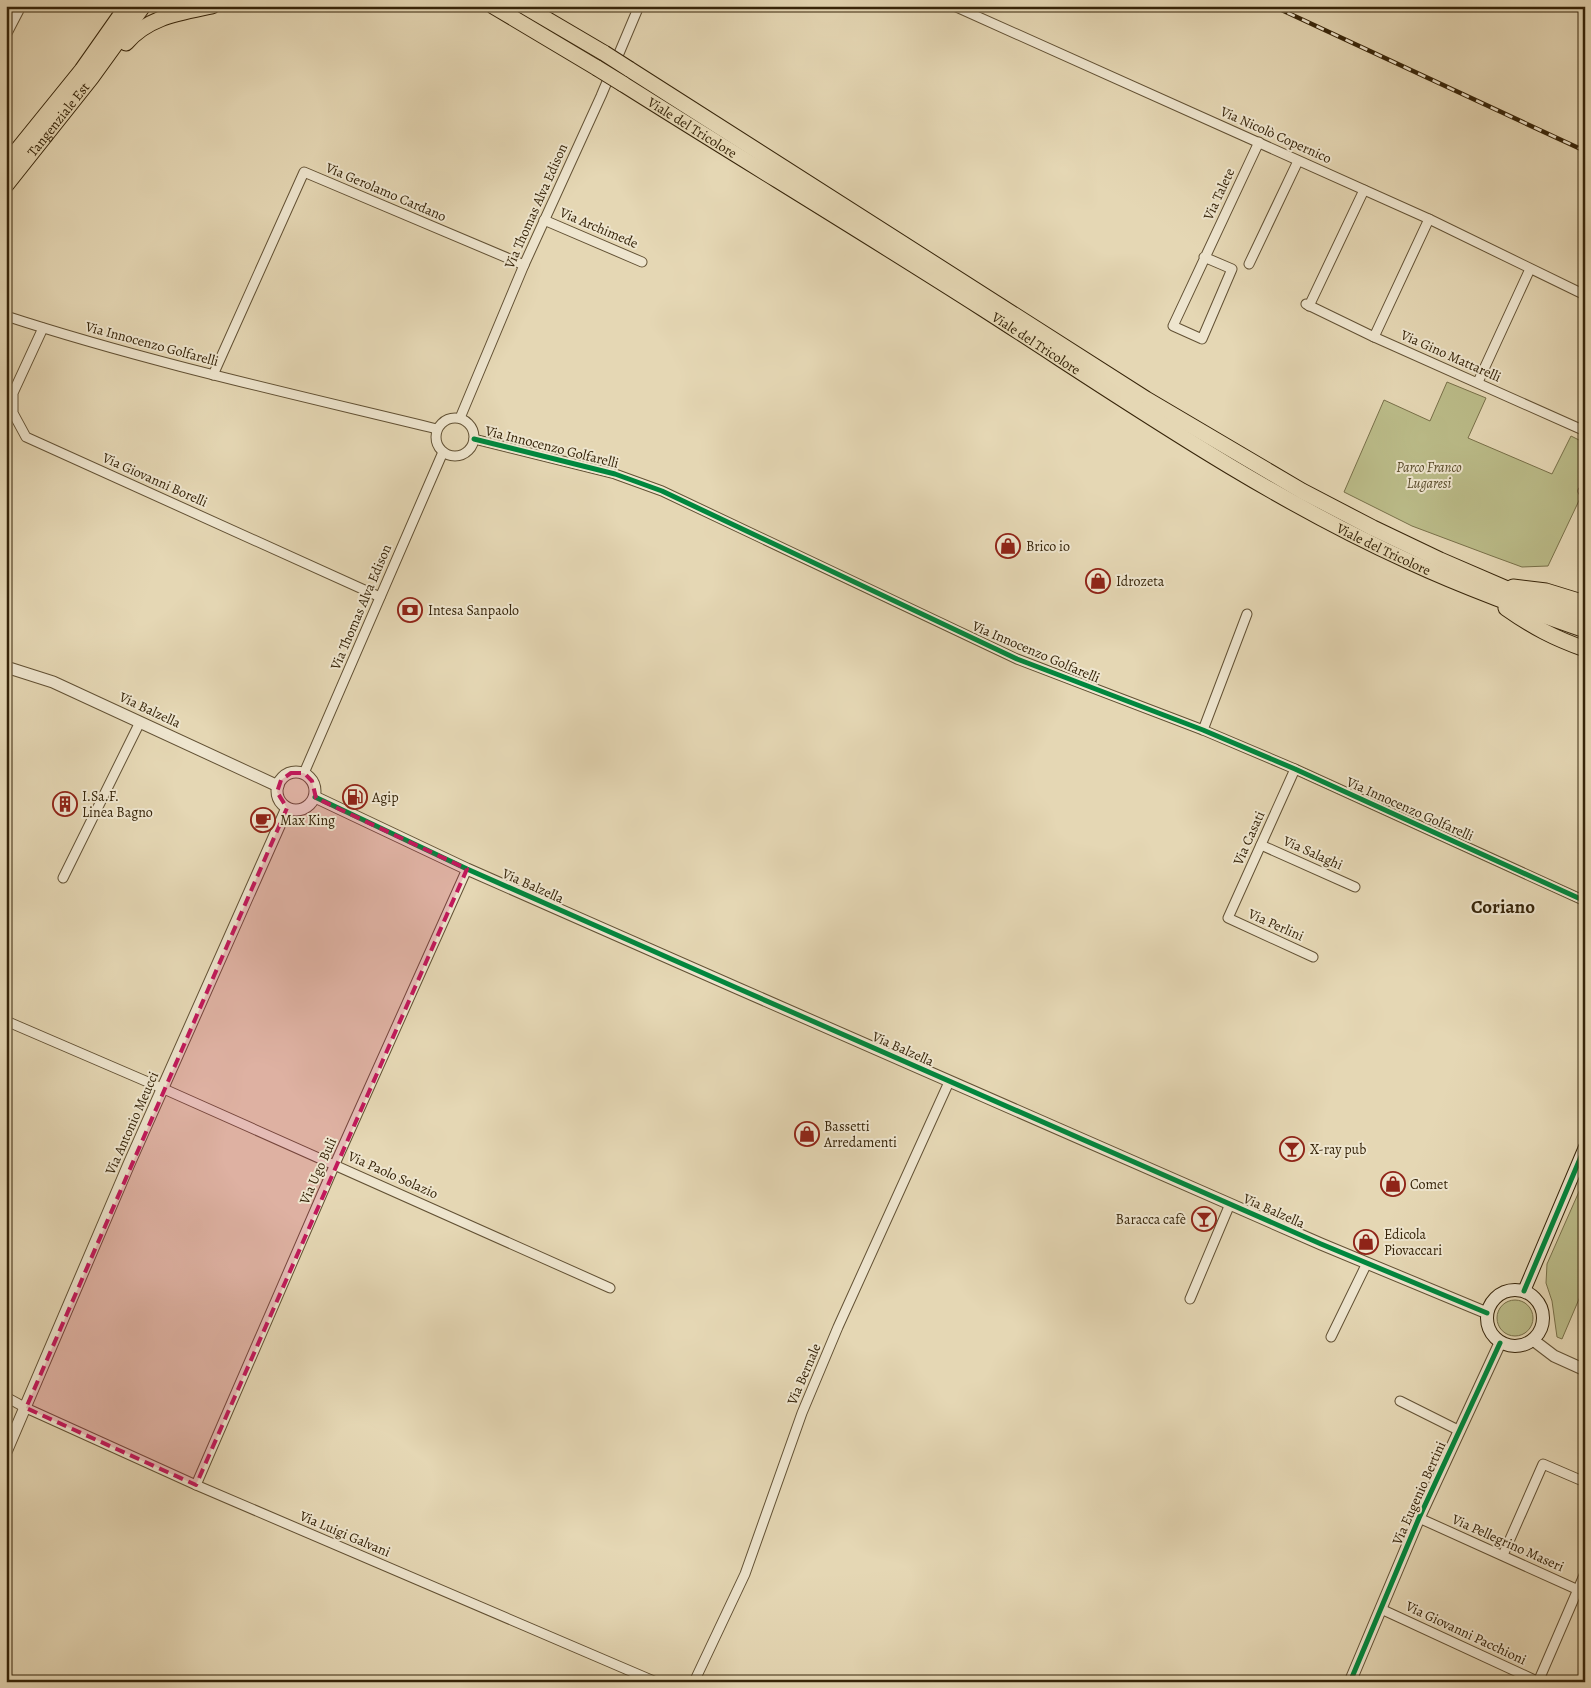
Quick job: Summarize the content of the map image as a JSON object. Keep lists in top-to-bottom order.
{
  "streets": {
    "highway": ["Tangenziale Est", "Viale del Tricolore"],
    "street": [
      "Via Nicolò Copernico",
      "Via Gerolamo Cardano",
      "Via Talete",
      "Via Thomas Alva Edison",
      "Via Archimede",
      "Via Innocenzo Golfarelli",
      "Via Gino Mattarelli",
      "Via Giovanni Borelli",
      "Via Balzella",
      "Via Casati",
      "Via Salaghi",
      "Via Perlini",
      "Via Antonio Meucci",
      "Via Ugo Buli",
      "Via Paolo Solazio",
      "Via Bernale",
      "Via Eugenio Bertini",
      "Via Luigi Galvani",
      "Via Pellegrino Maseri",
      "Via Giovanni Pacchioni"
    ]
  },
  "crossings": [
    ["Via Nicolò Copernico", "Via Talete"],
    ["Via Nicolò Copernico", "Via Gino Mattarelli"],
    ["Via Gerolamo Cardano", "Via Thomas Alva Edison"],
    ["Via Gerolamo Cardano", "Via Innocenzo Golfarelli"],
    ["Via Thomas Alva Edison", "Via Archimede"],
    ["Via Thomas Alva Edison", "Via Innocenzo Golfarelli"],
    ["Via Thomas Alva Edison", "Via Giovanni Borelli"],
    ["Via Thomas Alva Edison", "Via Balzella"],
    ["Via Thomas Alva Edison", "Via Antonio Meucci"],
    ["Via Innocenzo Golfarelli", "Via Giovanni Borelli"],
    ["Via Innocenzo Golfarelli", "Via Casati"],
    ["Via Balzella", "Via Antonio Meucci"],
    ["Via Balzella", "Via Ugo Buli"],
    ["Via Balzella", "Via Bernale"],
    ["Via Balzella", "Via Eugenio Bertini"],
    ["Via Casati", "Via Salaghi"],
    ["Via Casati", "Via Perlini"],
    ["Via Antonio Meucci", "Via Paolo Solazio"],
    ["Via Antonio Meucci", "Via Luigi Galvani"],
    ["Via Ugo Buli", "Via Paolo Solazio"],
    ["Via Ugo Buli", "Via Luigi Galvani"],
    ["Via Eugenio Bertini", "Via Pellegrino Maseri"],
    ["Via Eugenio Bertini", "Via Giovanni Pacchioni"]
  ],
  "districts": ["Coriano"],
  "parks": ["Parco Franco Lugaresi"],
  "places": {
    "shop": [
      "Brico io",
      "Idrozeta",
      "Bassetti Arredamenti",
      "Comet",
      "Edicola Piovaccari"
    ],
    "bank": ["Intesa Sanpaolo"],
    "fuel station": ["Agip"],
    "building": ["I.Sa.F. Linea Bagno"],
    "cafe": ["Max King"],
    "bar": ["X-ray pub", "Baracca cafè"]
  }
}
